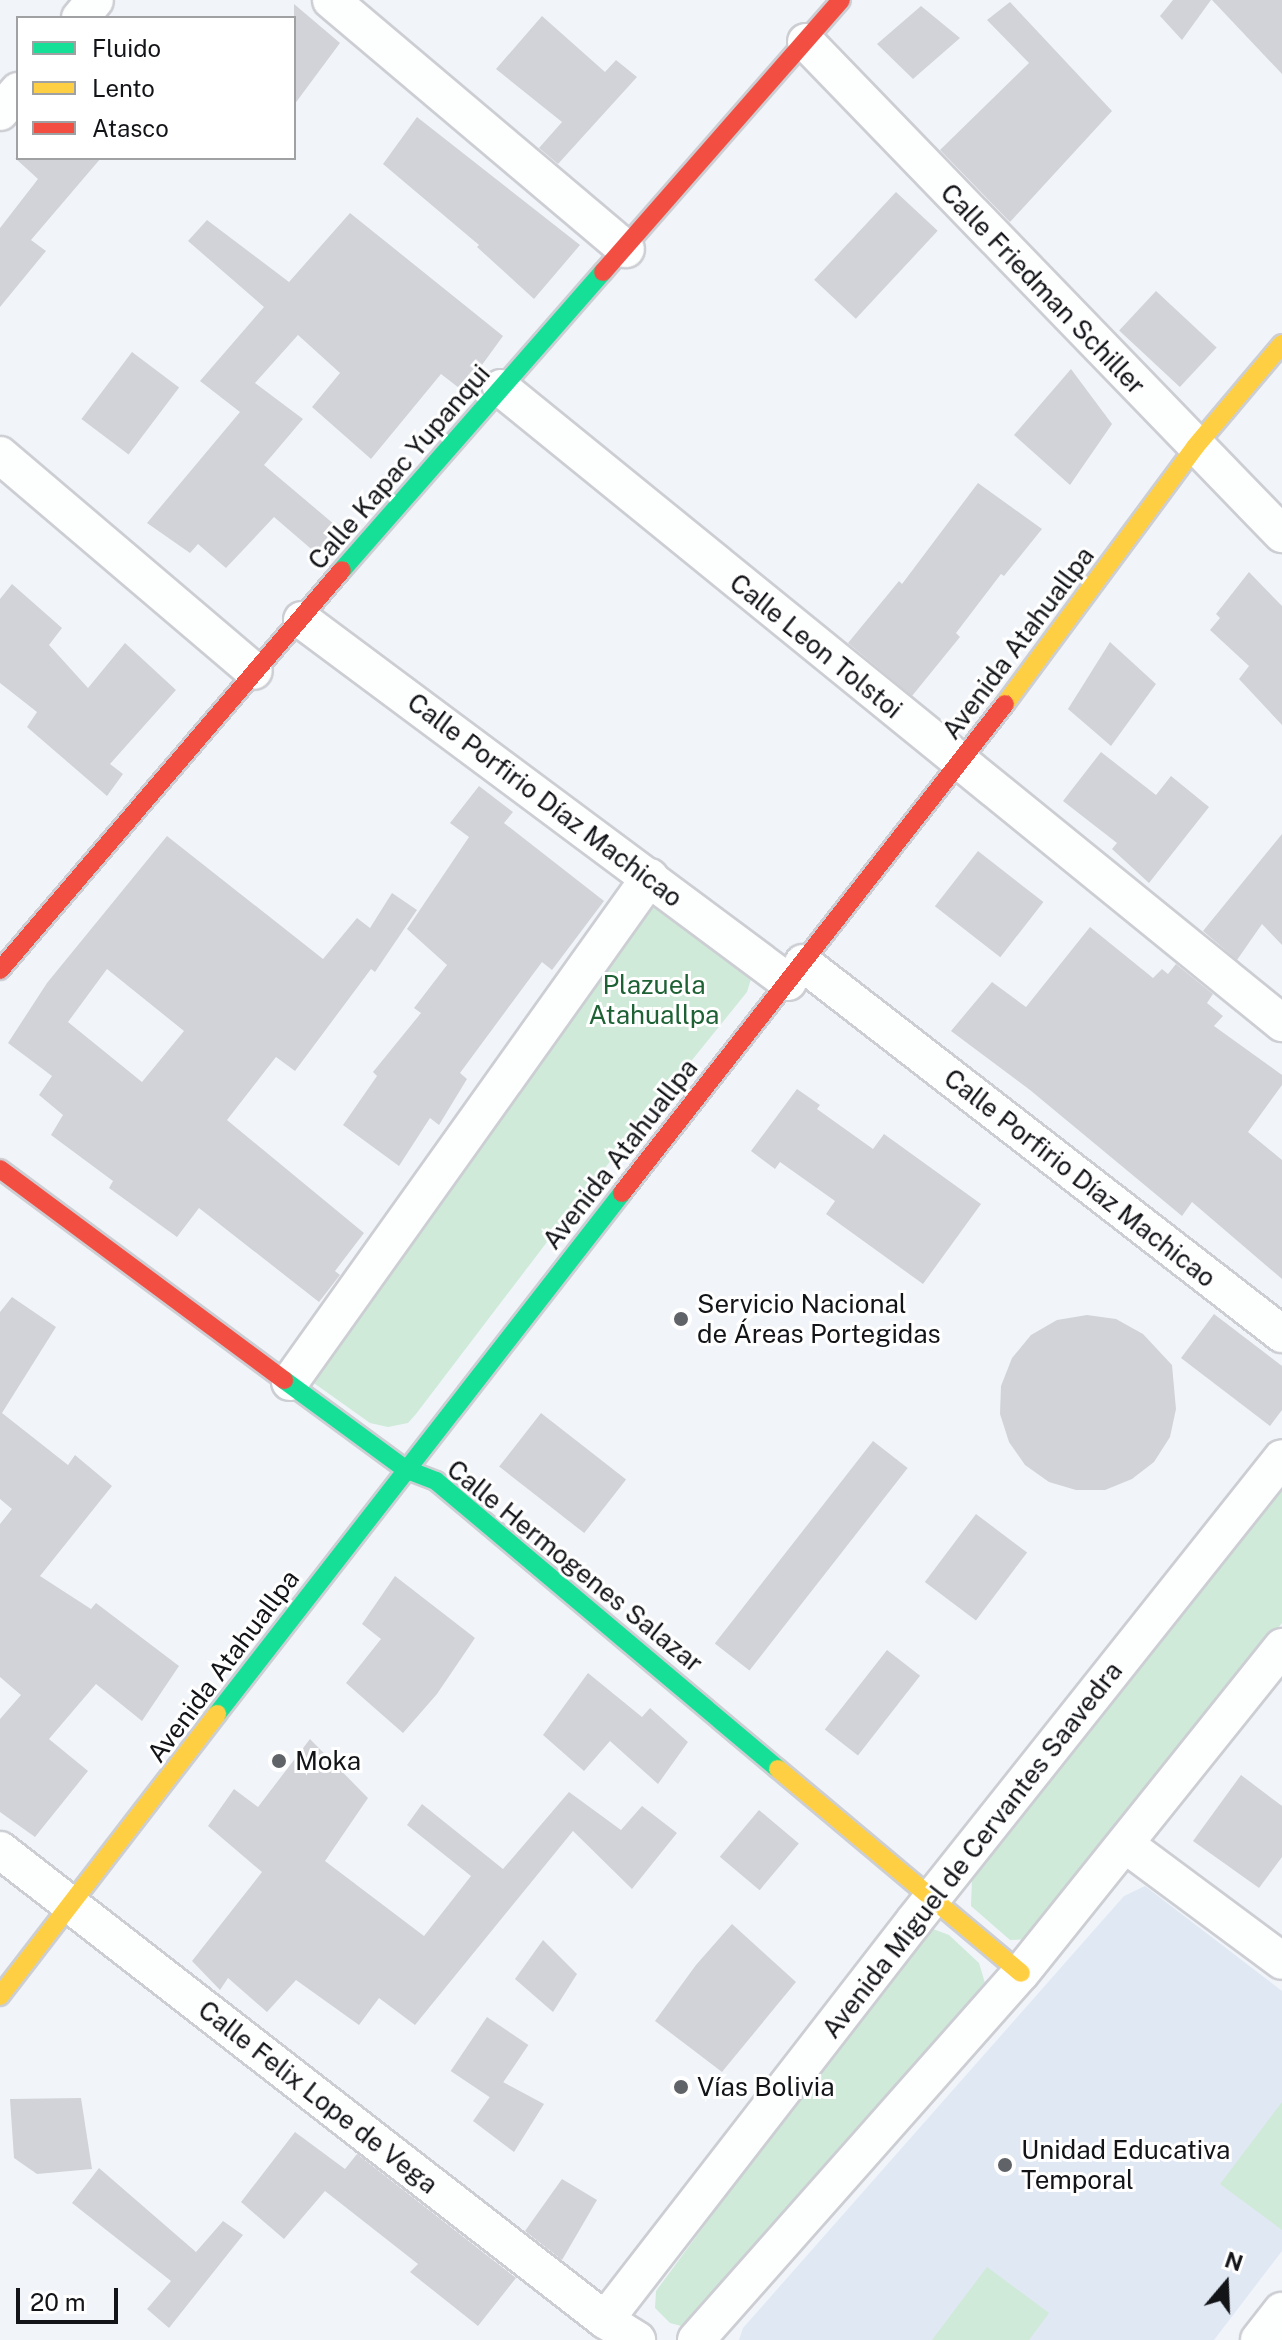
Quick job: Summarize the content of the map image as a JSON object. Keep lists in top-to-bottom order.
{
  "streets": {
    "street": [
      "Calle Friedman Schiller",
      "Calle Kapac Yupanqui",
      "Avenida Atahuallpa",
      "Calle Leon Tolstoi",
      "Calle Porfirio Díaz Machicao",
      "Calle Hermogenes Salazar",
      "Avenida Miguel de Cervantes Saavedra",
      "Calle Felix Lope de Vega"
    ]
  },
  "crossings": [
    ["Calle Friedman Schiller", "Calle Kapac Yupanqui"],
    ["Calle Friedman Schiller", "Avenida Atahuallpa"],
    ["Calle Kapac Yupanqui", "Calle Leon Tolstoi"],
    ["Calle Kapac Yupanqui", "Calle Porfirio Díaz Machicao"],
    ["Avenida Atahuallpa", "Calle Leon Tolstoi"],
    ["Avenida Atahuallpa", "Calle Porfirio Díaz Machicao"],
    ["Avenida Atahuallpa", "Calle Hermogenes Salazar"],
    ["Avenida Atahuallpa", "Calle Felix Lope de Vega"],
    ["Calle Hermogenes Salazar", "Avenida Miguel de Cervantes Saavedra"],
    ["Avenida Miguel de Cervantes Saavedra", "Calle Felix Lope de Vega"]
  ],
  "parks": ["Plazuela Atahuallpa"],
  "places": [
    "Servicio Nacional de Áreas Portegidas",
    "Moka",
    "Vías Bolivia",
    "Unidad Educativa Temporal"
  ],
  "legend": ["Fluido", "Lento", "Atasco"],
  "scale_bar": "20 m",
  "north": "top"
}
